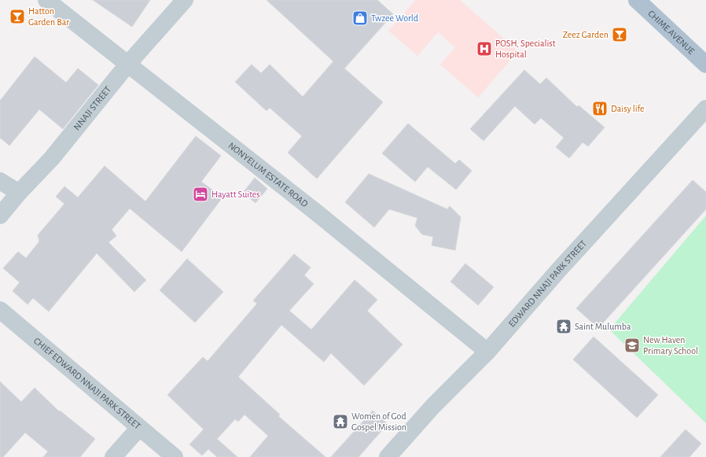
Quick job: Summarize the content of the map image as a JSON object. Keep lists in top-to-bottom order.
{
  "streets": {
    "main road": ["CHIME AVENUE"],
    "street": [
      "NNAJI STREET",
      "NONYELUM ESTATE ROAD",
      "EDWARD NNAJI PARK STREET",
      "CHIEF EDWARD NNAJI PARK STREET"
    ]
  },
  "crossings": [
    ["NNAJI STREET", "NONYELUM ESTATE ROAD"],
    ["NONYELUM ESTATE ROAD", "EDWARD NNAJI PARK STREET"]
  ],
  "places": {
    "bar": ["Hatton Garden Bar", "Zeez Garden"],
    "shop": ["Twzee World"],
    "hospital": ["POSH, Specialist Hospital"],
    "restaurant": ["Daisy life"],
    "hotel": ["Hayatt Suites"],
    "temple": ["Saint Mulumba", "Women of God Gospel Mission"],
    "school or university": ["New Haven Primary School"]
  }
}
